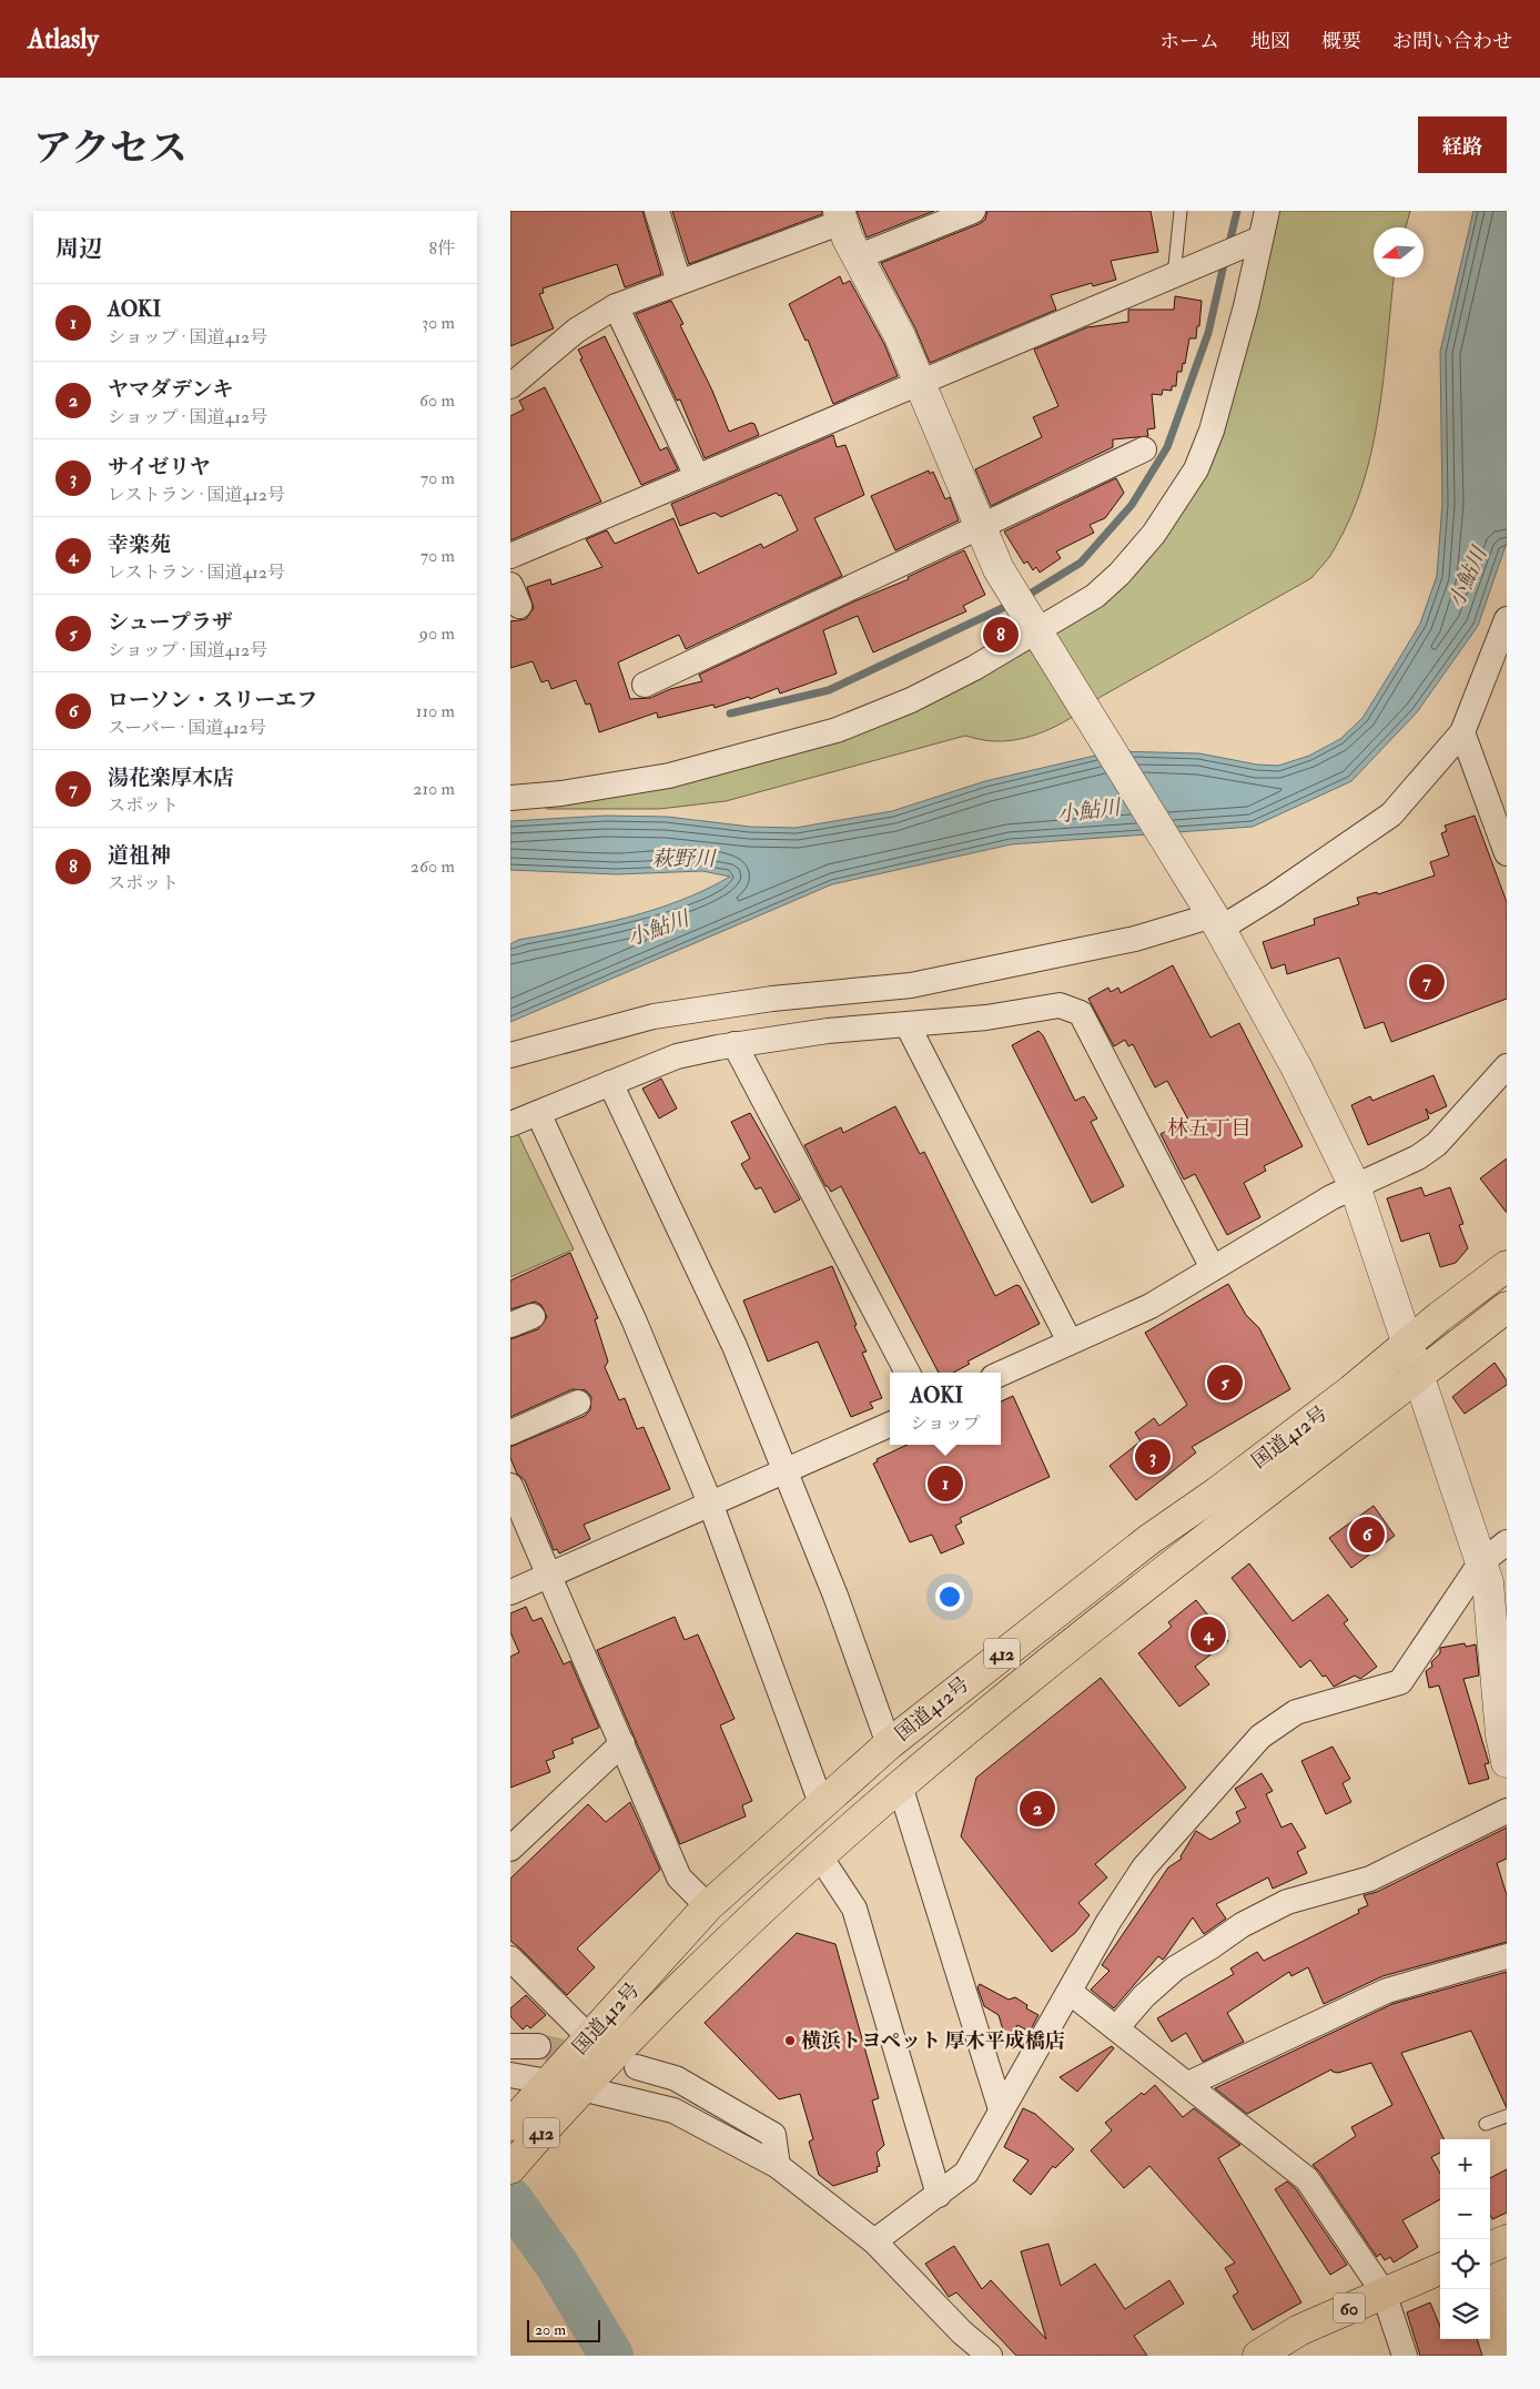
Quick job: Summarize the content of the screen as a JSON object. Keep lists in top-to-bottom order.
{
  "streets": {
    "main road": ["国道412号", "412", "60"]
  },
  "districts": ["林五丁目"],
  "water": ["小鮎川", "萩野川"],
  "places": ["横浜トヨペット 厚木平成橋店"],
  "scale_bar": "20 m",
  "north": "left",
  "page": {
    "header": "Atlasly",
    "nav": [
      "ホーム",
      "地図",
      "概要",
      "お問い合わせ"
    ],
    "title": "アクセス",
    "buttons": "経路",
    "heading": ["周辺", "8件"],
    "list": [
      {
        "mark": "1",
        "name": "AOKI",
        "note": "ショップ · 国道412号",
        "value": "30 m"
      },
      {
        "mark": "2",
        "name": "ヤマダデンキ",
        "note": "ショップ · 国道412号",
        "value": "60 m"
      },
      {
        "mark": "3",
        "name": "サイゼリヤ",
        "note": "レストラン · 国道412号",
        "value": "70 m"
      },
      {
        "mark": "4",
        "name": "幸楽苑",
        "note": "レストラン · 国道412号",
        "value": "70 m"
      },
      {
        "mark": "5",
        "name": "シュープラザ",
        "note": "ショップ · 国道412号",
        "value": "90 m"
      },
      {
        "mark": "6",
        "name": "ローソン・スリーエフ",
        "note": "スーパー · 国道412号",
        "value": "110 m"
      },
      {
        "mark": "7",
        "name": "湯花楽厚木店",
        "note": "スポット",
        "value": "210 m"
      },
      {
        "mark": "8",
        "name": "道祖神",
        "note": "スポット",
        "value": "260 m"
      }
    ],
    "pins": [
      "8",
      "7",
      "5",
      "3",
      "1",
      "6",
      "4",
      "2"
    ],
    "popup": ["AOKI", "ショップ"],
    "map_buttons": ["+", "−"],
    "scale": "20 m"
  }
}
